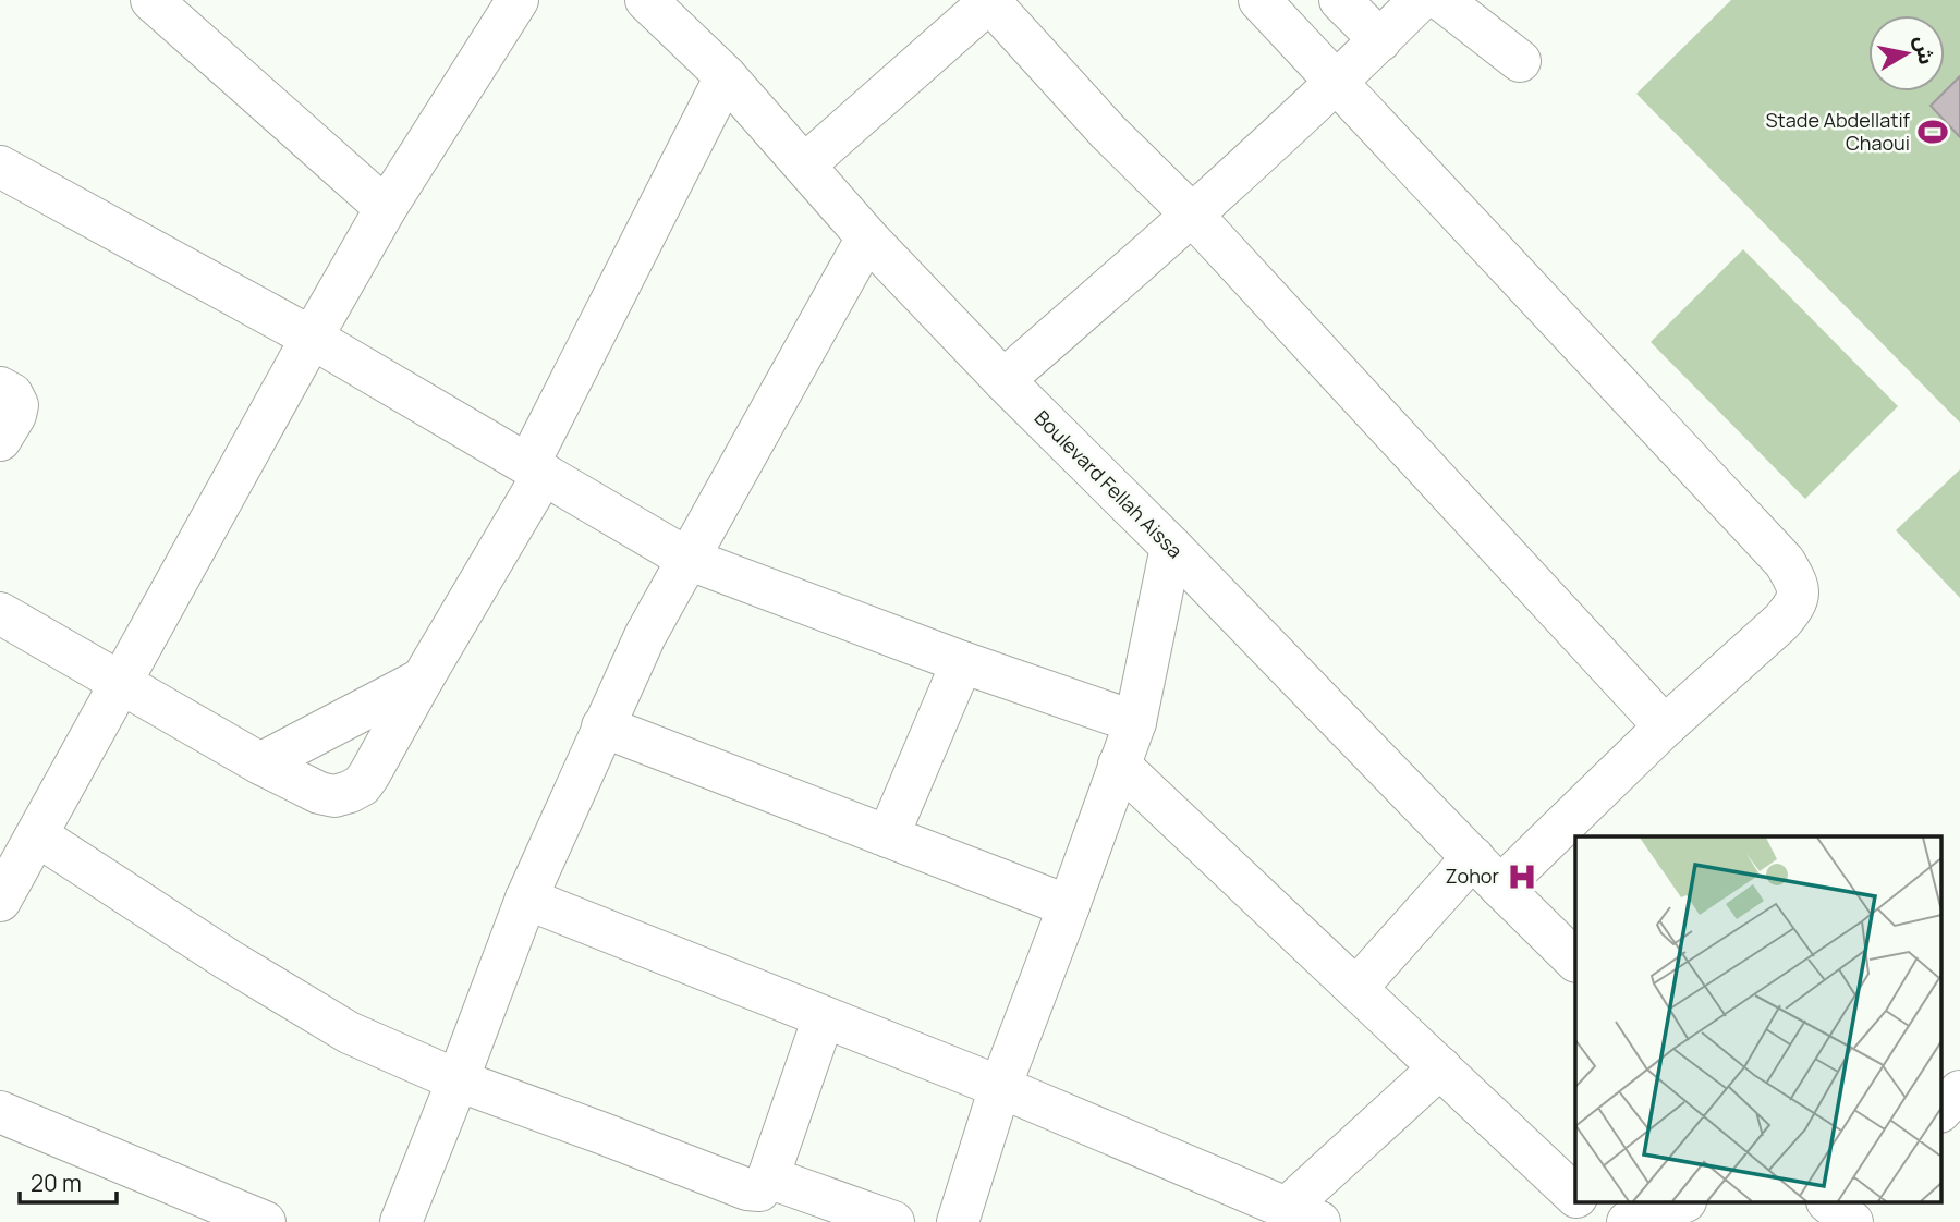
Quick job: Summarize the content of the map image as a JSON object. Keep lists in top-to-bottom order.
{
  "streets": {
    "street": ["Boulevard Fellah Aissa"]
  },
  "places": {
    "sports": ["Stade Abdellatif Chaoui"],
    "hospital": ["Zohor"]
  },
  "scale_bar": "20 m",
  "north": "right"
}
